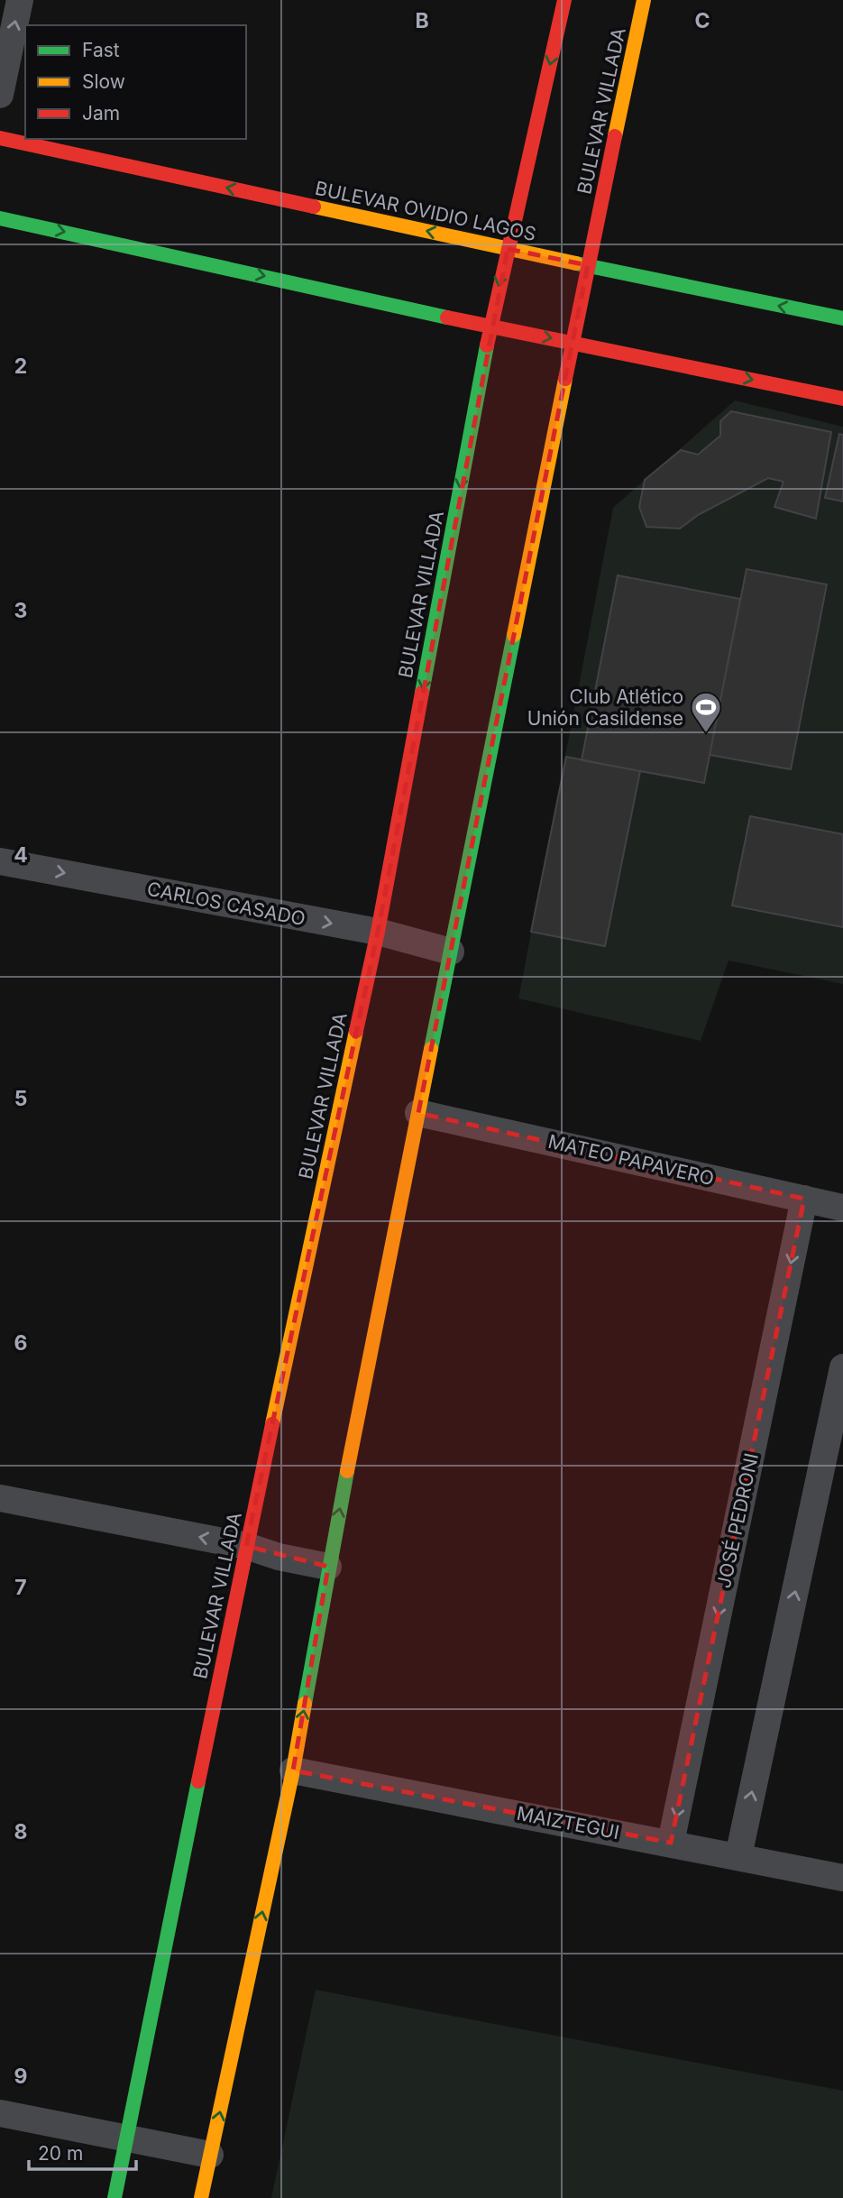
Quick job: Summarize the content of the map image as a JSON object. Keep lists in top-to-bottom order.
{
  "streets": {
    "main road": ["BULEVAR VILLADA", "BULEVAR OVIDIO LAGOS"],
    "street": [
      "CARLOS CASADO",
      "MATEO PAPAVERO",
      "JOSÉ PEDRONI",
      "MAIZTEGUI"
    ]
  },
  "crossings": [
    ["BULEVAR VILLADA", "BULEVAR OVIDIO LAGOS"],
    ["BULEVAR VILLADA", "CARLOS CASADO"],
    ["BULEVAR VILLADA", "MATEO PAPAVERO"],
    ["BULEVAR VILLADA", "MAIZTEGUI"],
    ["MATEO PAPAVERO", "JOSÉ PEDRONI"],
    ["JOSÉ PEDRONI", "MAIZTEGUI"]
  ],
  "one_way": ["CARLOS CASADO"],
  "places": {
    "sports": ["Club Atlético Unión Casildense"]
  },
  "legend": ["Fast", "Slow", "Jam"],
  "scale_bar": "20 m",
  "grid": {
    "columns": ["B", "C"],
    "rows": [
      "2",
      "3",
      "4",
      "5",
      "6",
      "7",
      "8",
      "9"
    ]
  }
}
